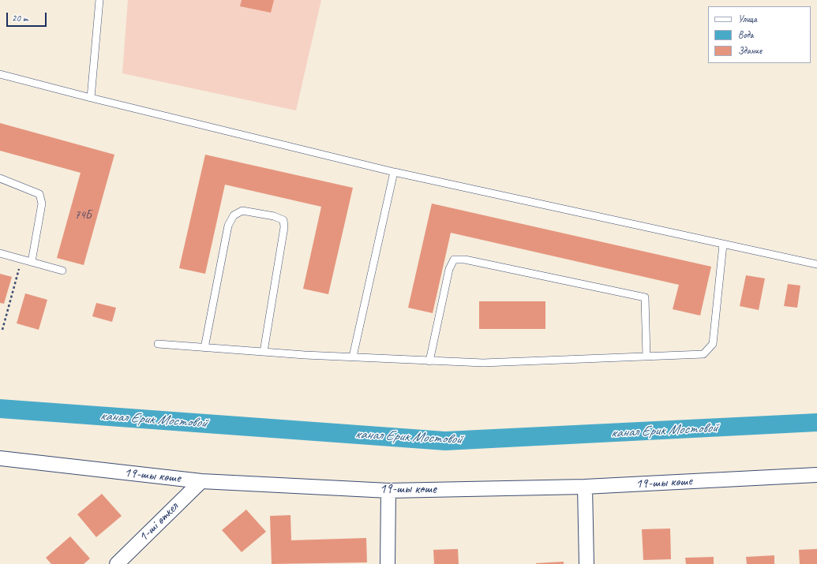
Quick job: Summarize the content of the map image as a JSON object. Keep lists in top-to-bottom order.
{
  "streets": {
    "street": ["19-шы көше", "1-шi өткел"]
  },
  "crossings": [
    ["19-шы көше", "1-шi өткел"]
  ],
  "water": ["канал Ерик Мостовой"],
  "house_numbers": ["74Б"],
  "legend": ["Улица", "Вода", "Здание"],
  "scale_bar": "20 m"
}
